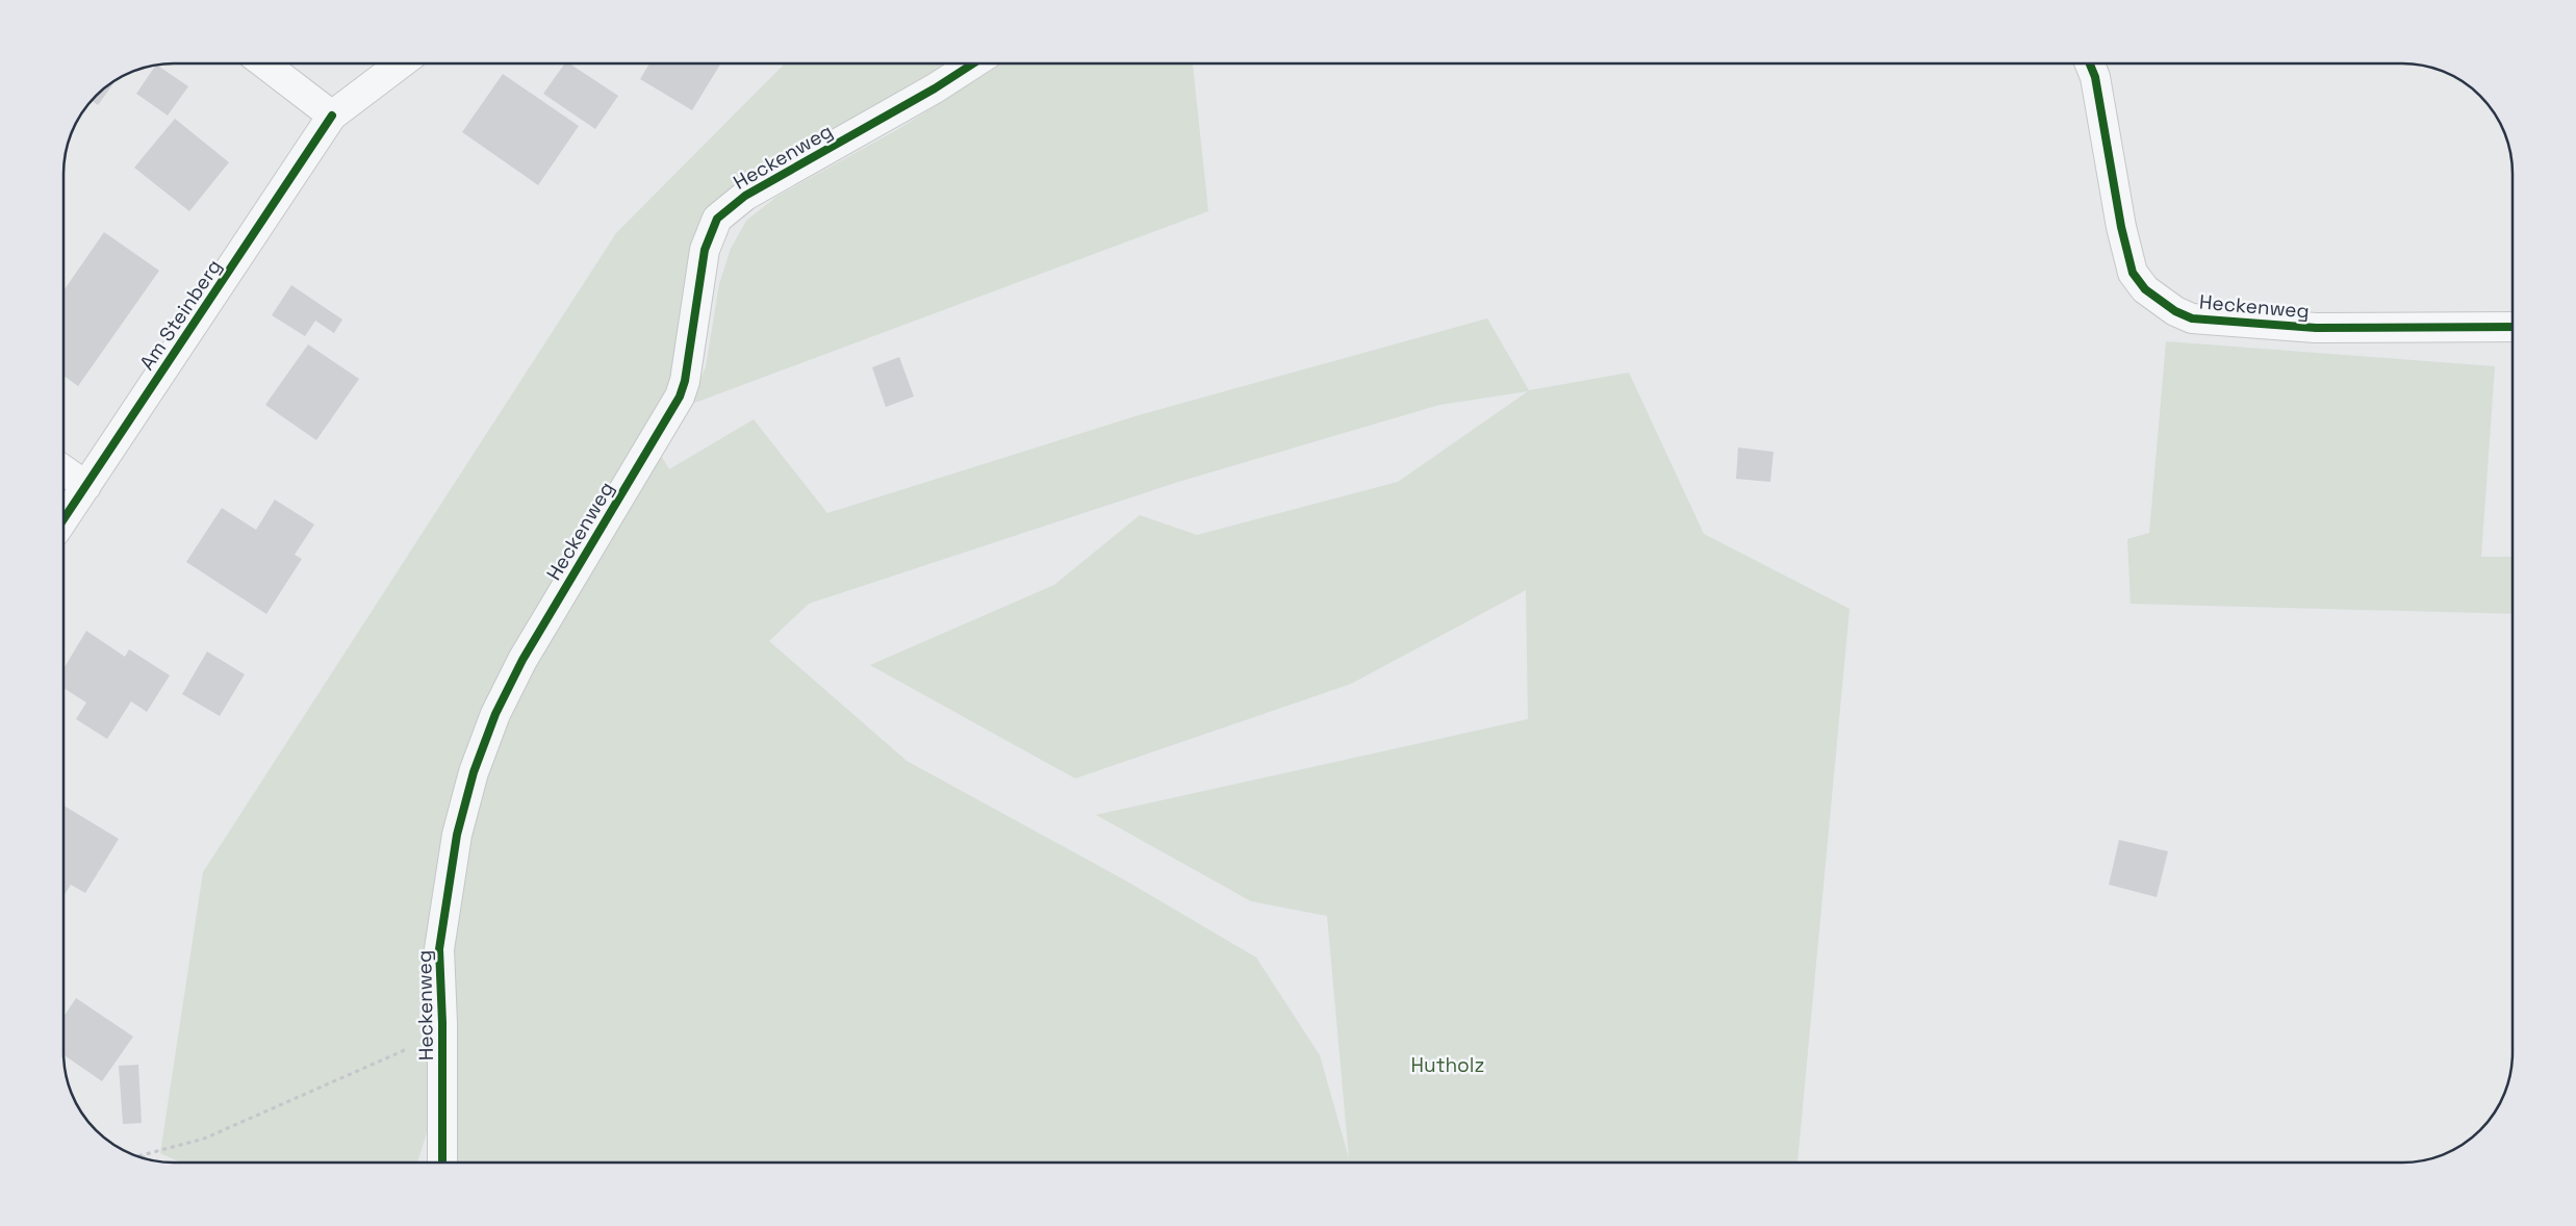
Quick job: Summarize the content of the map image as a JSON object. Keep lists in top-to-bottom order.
{
  "streets": {
    "street": ["Heckenweg", "Am Steinberg"]
  },
  "parks": ["Hutholz"]
}
